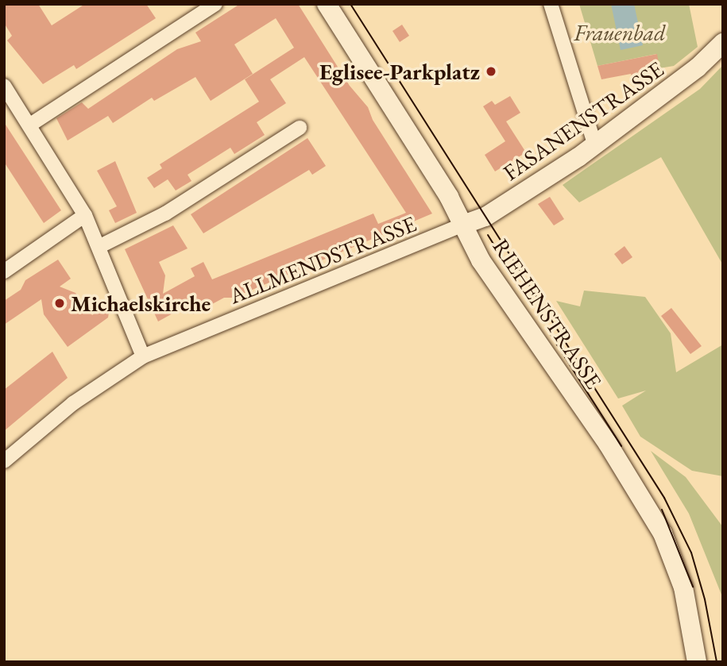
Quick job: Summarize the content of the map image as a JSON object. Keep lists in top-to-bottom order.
{
  "streets": {
    "main road": ["FASANENSTRASSE", "RIEHENSTRASSE"],
    "street": ["ALLMENDSTRASSE"]
  },
  "crossings": [
    ["FASANENSTRASSE", "ALLMENDSTRASSE"],
    ["FASANENSTRASSE", "RIEHENSTRASSE"],
    ["ALLMENDSTRASSE", "RIEHENSTRASSE"]
  ],
  "parks": ["Frauenbad"],
  "places": ["Eglisee-Parkplatz", "Michaelskirche"]
}
